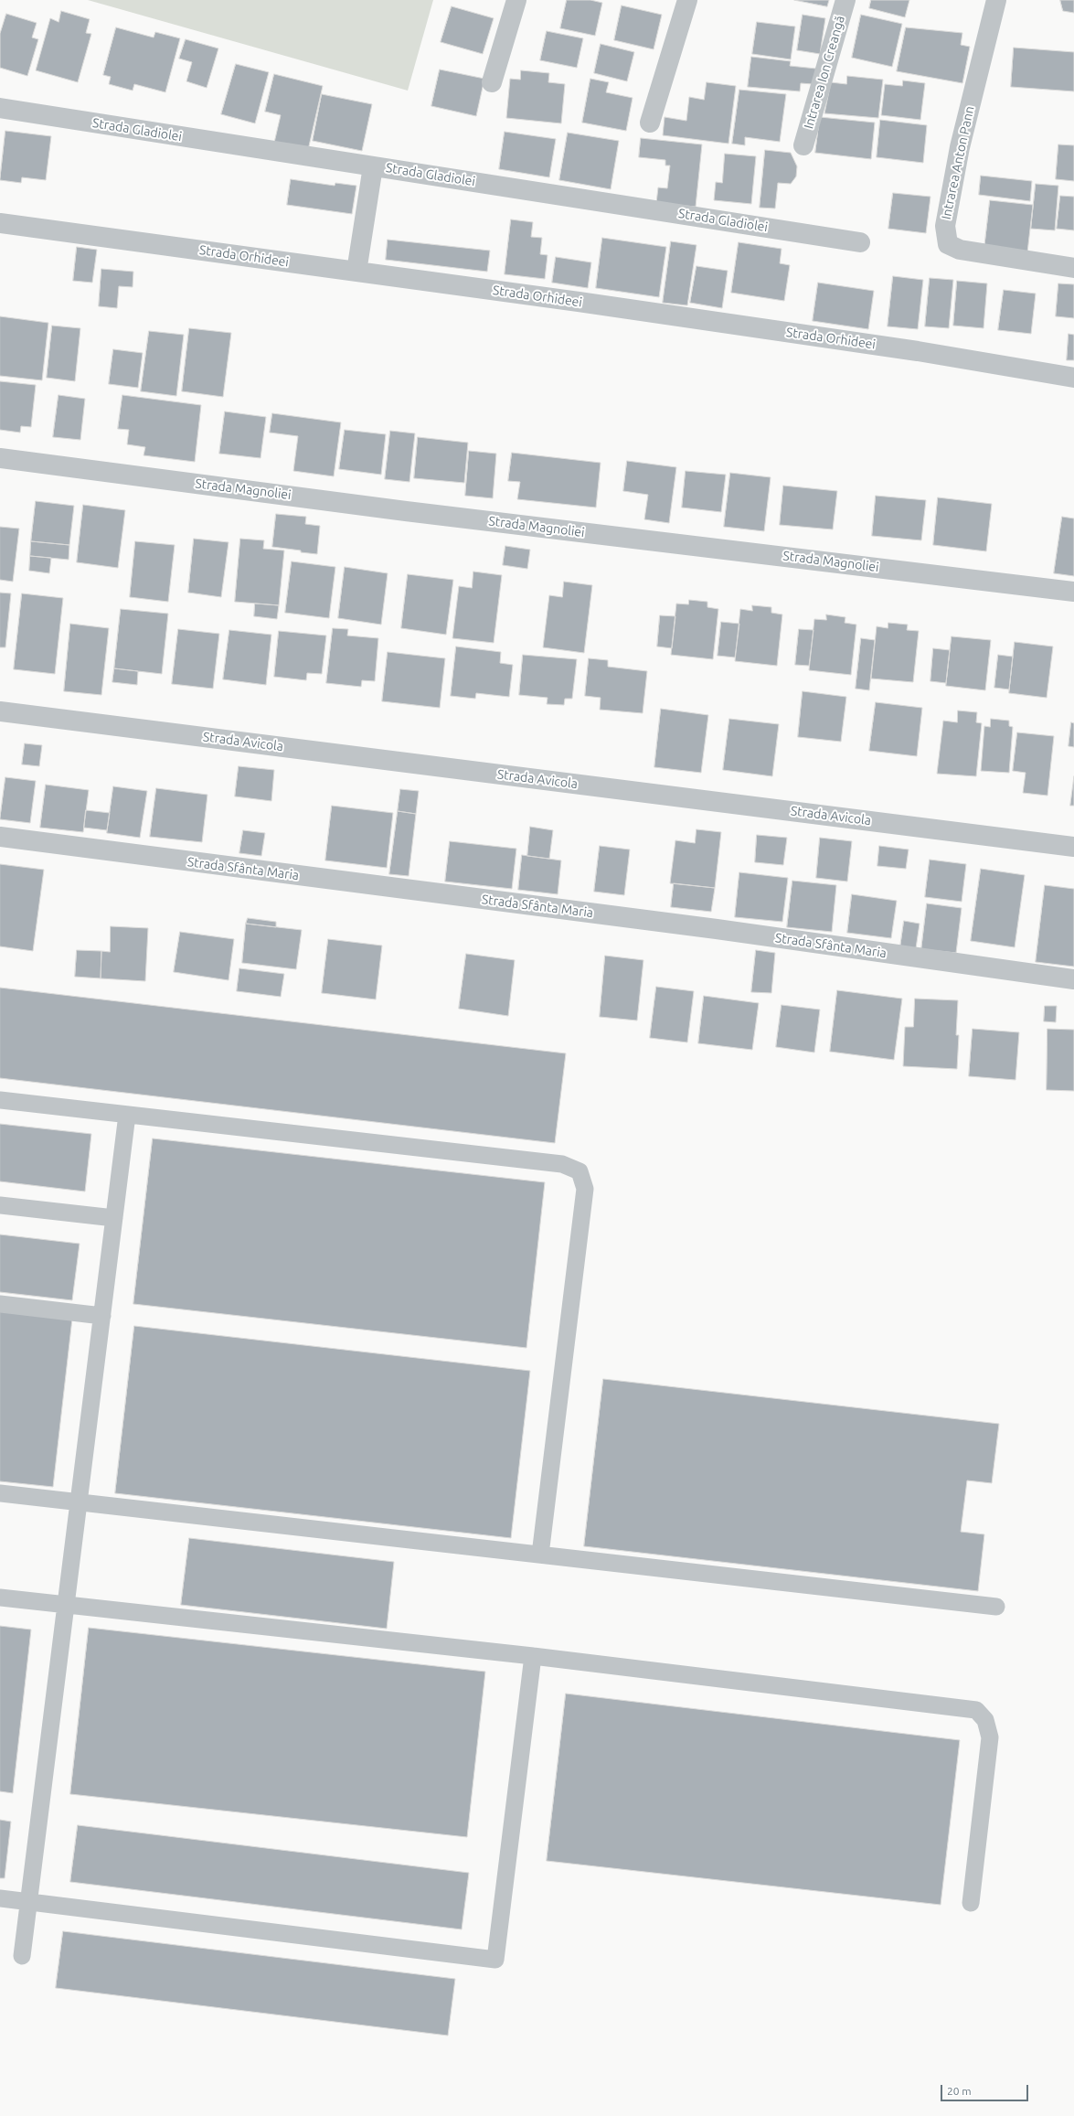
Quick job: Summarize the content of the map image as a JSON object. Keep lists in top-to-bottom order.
{
  "streets": {
    "street": [
      "Intrarea Ion Creangă",
      "Strada Gladiolei",
      "Intrarea Anton Pann",
      "Strada Orhideei",
      "Strada Magnoliei",
      "Strada Avicola",
      "Strada Sfânta Maria"
    ]
  },
  "scale_bar": "20 m"
}
